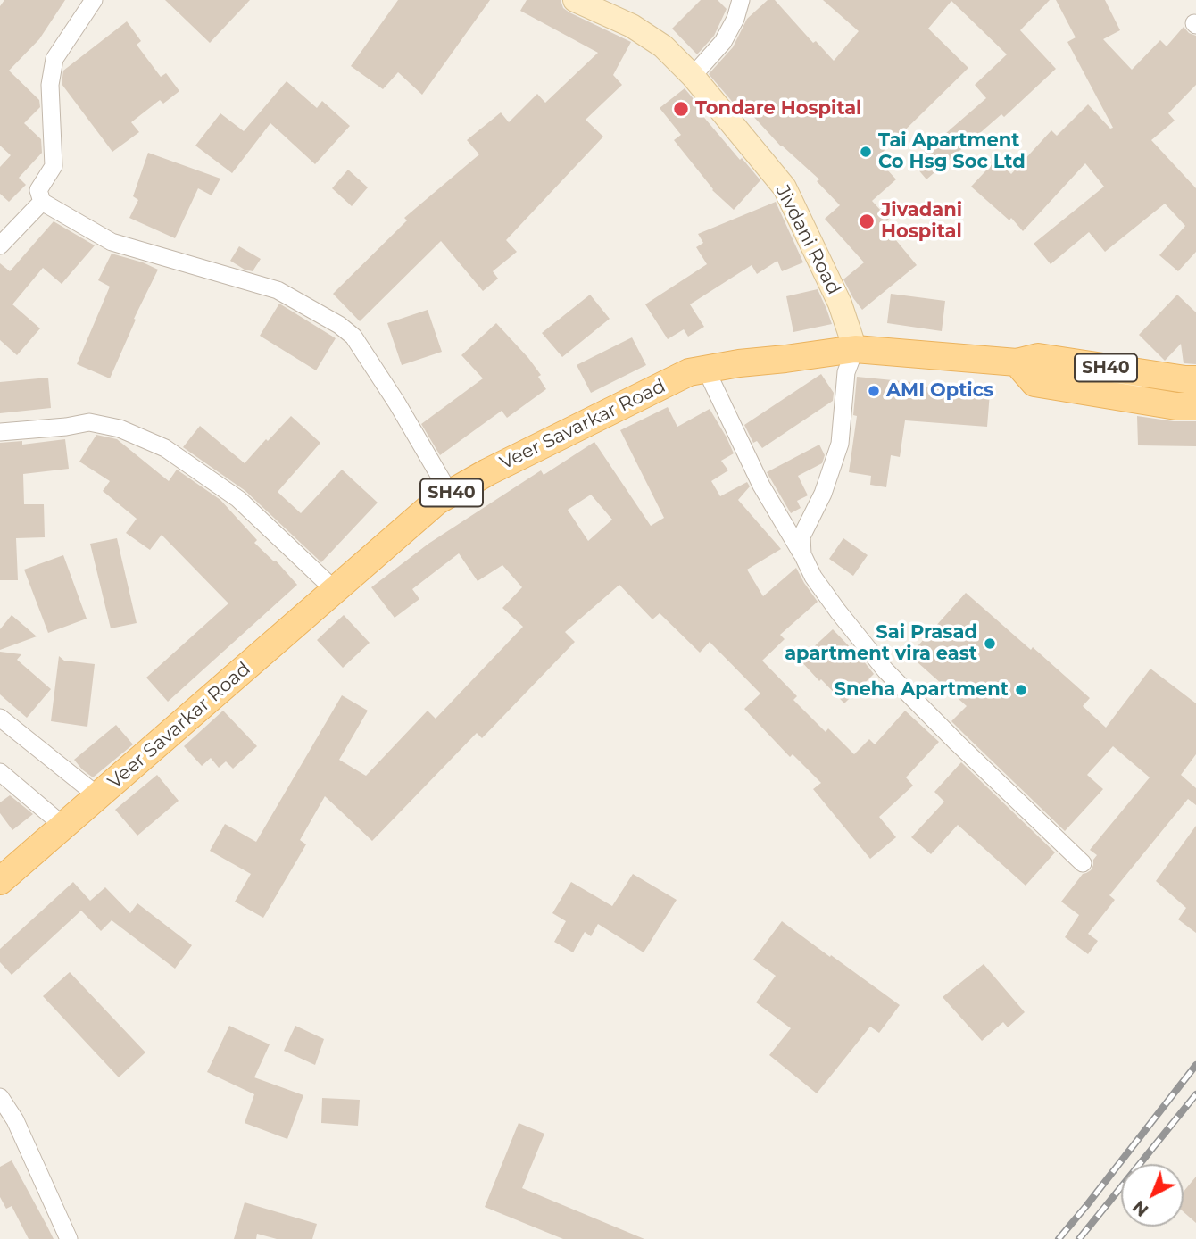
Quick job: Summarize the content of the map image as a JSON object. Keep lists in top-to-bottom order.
{
  "streets": {
    "main road": ["Jivdani Road", "SH40", "Veer Savarkar Road"]
  },
  "crossings": [
    ["Jivdani Road", "Veer Savarkar Road"]
  ],
  "places": [
    "Tondare Hospital",
    "Tai Apartment Co Hsg Soc Ltd",
    "Jivadani Hospital",
    "AMI Optics",
    "Sai Prasad apartment vira east",
    "Sneha Apartment"
  ],
  "north": "bottom left"
}
